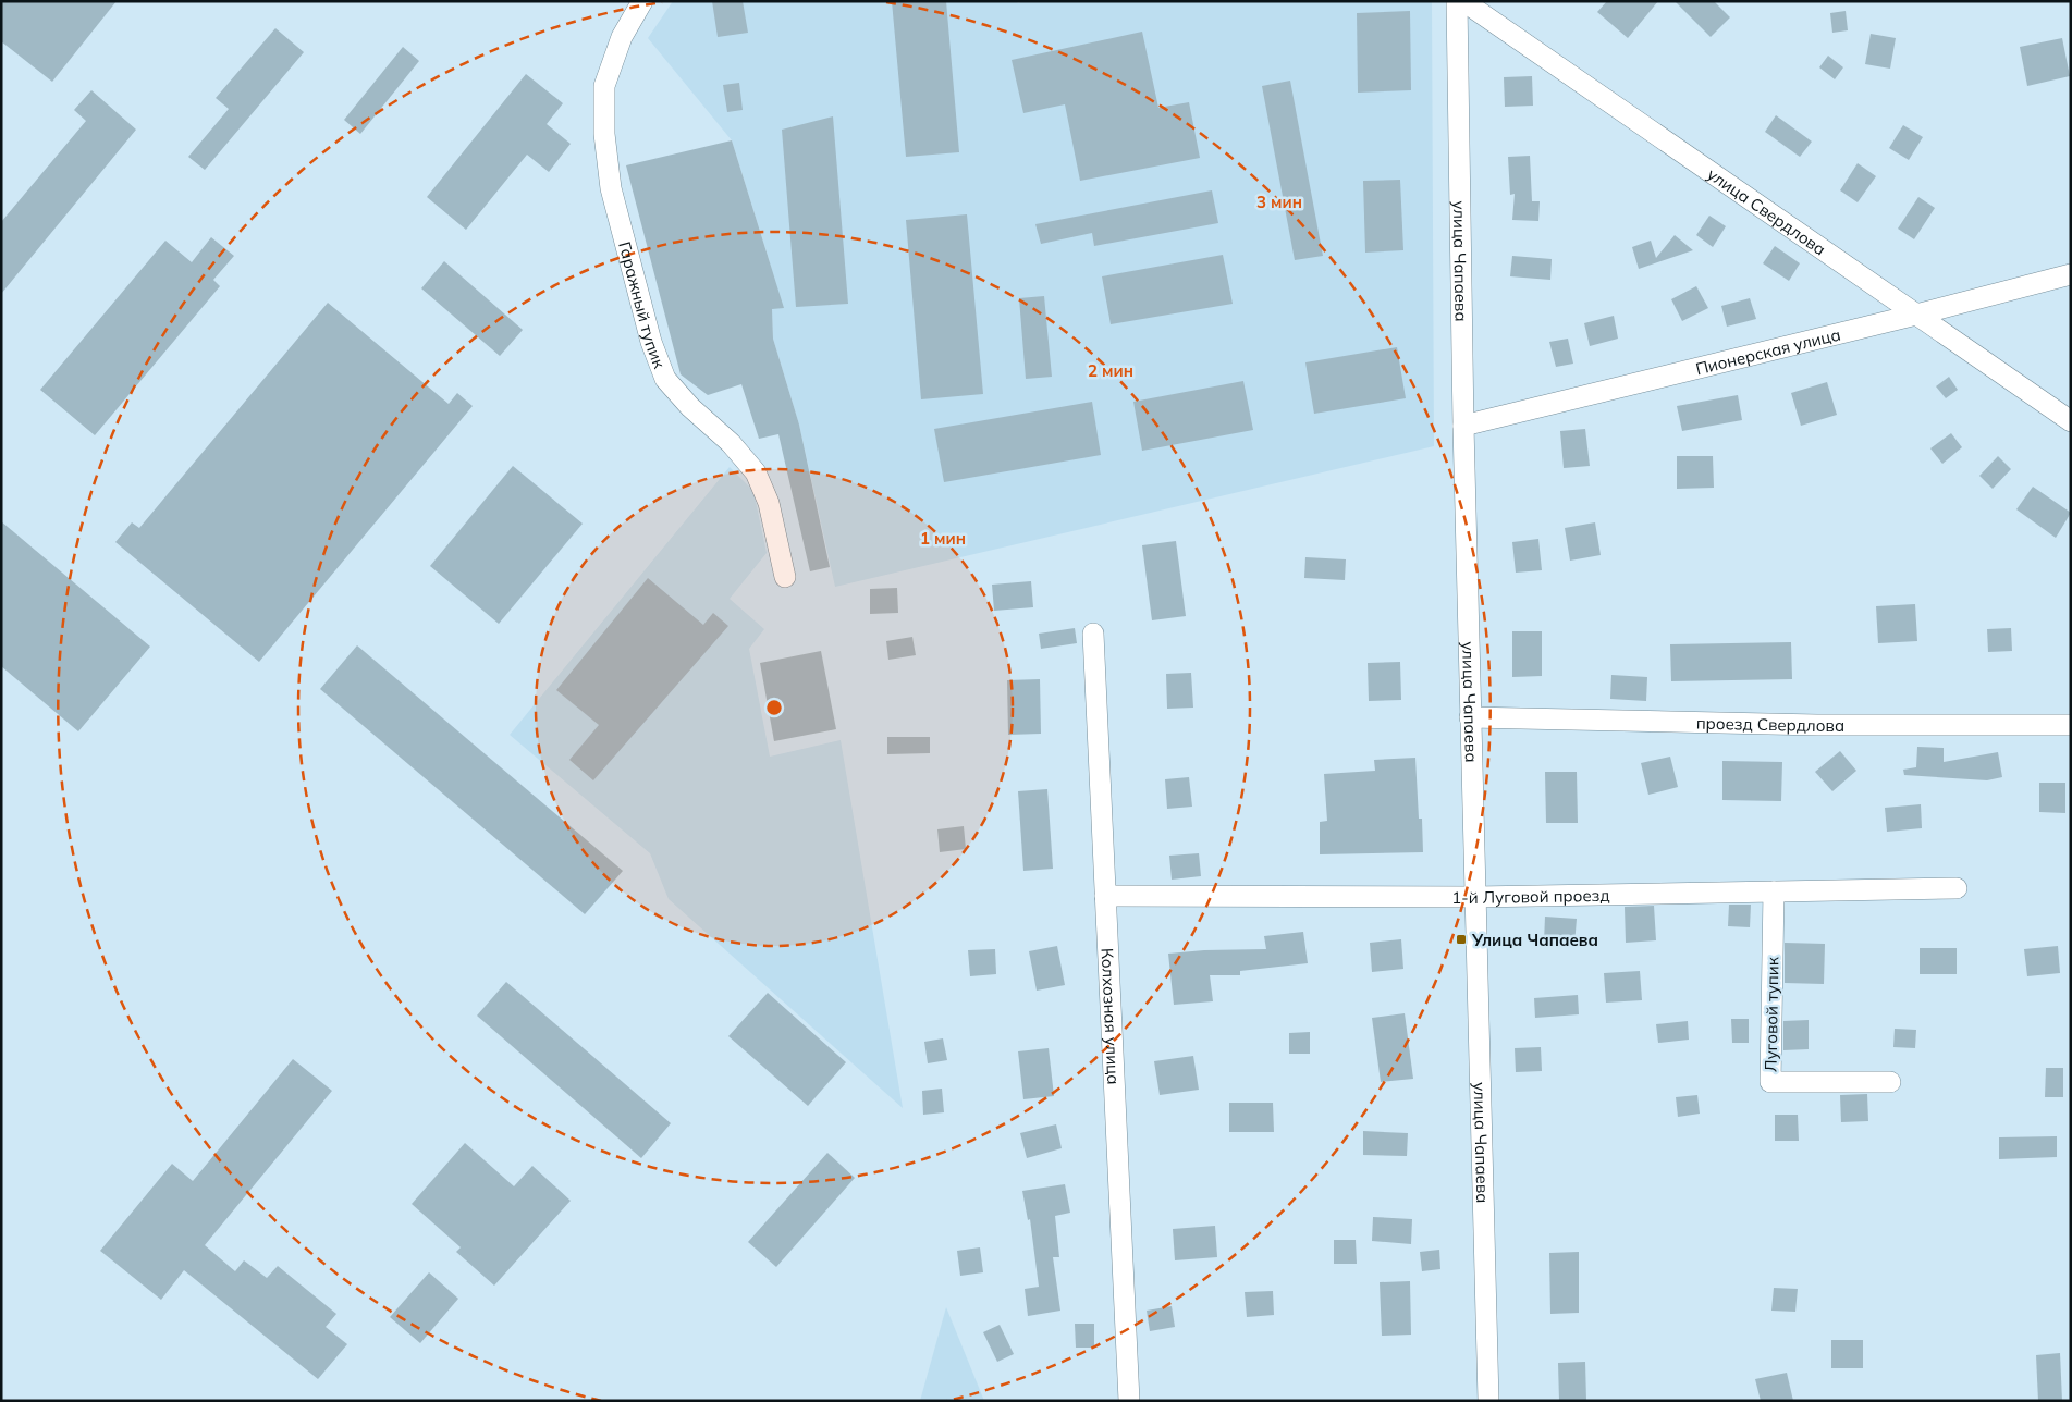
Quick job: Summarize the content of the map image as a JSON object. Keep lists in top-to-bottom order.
{
  "streets": {
    "street": [
      "улица Свердлова",
      "улица Чапаева",
      "Гаражный тупик",
      "Пионерская улица",
      "проезд Свердлова",
      "1-й Луговой проезд",
      "Луговой тупик",
      "Колхозная улица"
    ]
  },
  "crossings": [
    ["улица Свердлова", "Пионерская улица"],
    ["улица Чапаева", "Пионерская улица"],
    ["улица Чапаева", "проезд Свердлова"],
    ["улица Чапаева", "1-й Луговой проезд"],
    ["1-й Луговой проезд", "Луговой тупик"],
    ["1-й Луговой проезд", "Колхозная улица"]
  ],
  "places": {
    "transit": ["Улица Чапаева"]
  },
  "rings": ["3 мин", "2 мин", "1 мин"]
}
